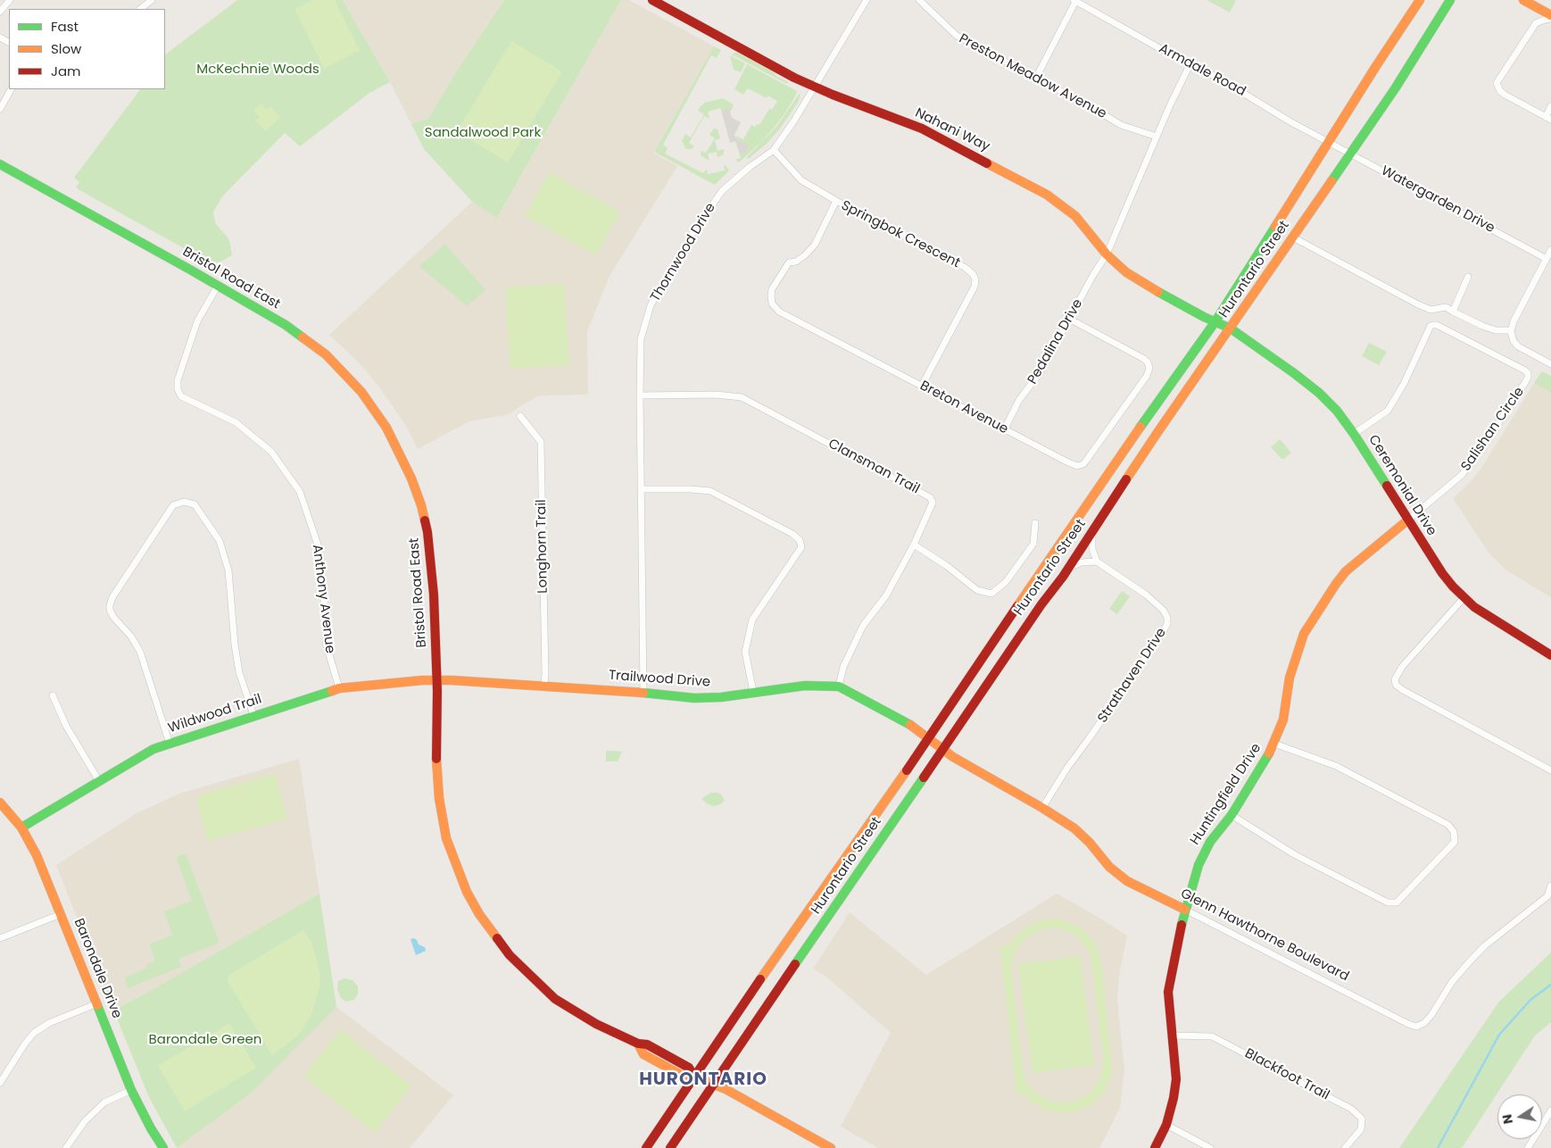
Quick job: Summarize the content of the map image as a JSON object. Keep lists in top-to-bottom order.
{
  "streets": {
    "street": [
      "Armdale Road",
      "Preston Meadow Avenue",
      "Nahani Way",
      "Watergarden Drive",
      "Springbok Crescent",
      "Thornwood Drive",
      "Hurontario Street",
      "Bristol Road East",
      "Pedalina Drive",
      "Breton Avenue",
      "Salishan Circle",
      "Clansman Trail",
      "Ceremonial Drive",
      "Longhorn Trail",
      "Anthony Avenue",
      "Strathaven Drive",
      "Trailwood Drive",
      "Wildwood Trail",
      "Huntingfield Drive",
      "Glenn Hawthorne Boulevard",
      "Barondale Drive",
      "Blackfoot Trail"
    ]
  },
  "crossings": [
    ["Armdale Road", "Watergarden Drive"],
    ["Armdale Road", "Hurontario Street"],
    ["Armdale Road", "Pedalina Drive"],
    ["Preston Meadow Avenue", "Pedalina Drive"],
    ["Nahani Way", "Thornwood Drive"],
    ["Nahani Way", "Hurontario Street"],
    ["Nahani Way", "Pedalina Drive"],
    ["Nahani Way", "Ceremonial Drive"],
    ["Watergarden Drive", "Hurontario Street"],
    ["Springbok Crescent", "Thornwood Drive"],
    ["Springbok Crescent", "Breton Avenue"],
    ["Thornwood Drive", "Clansman Trail"],
    ["Thornwood Drive", "Trailwood Drive"],
    ["Hurontario Street", "Bristol Road East"],
    ["Hurontario Street", "Ceremonial Drive"],
    ["Hurontario Street", "Trailwood Drive"],
    ["Hurontario Street", "Glenn Hawthorne Boulevard"],
    ["Bristol Road East", "Anthony Avenue"],
    ["Bristol Road East", "Trailwood Drive"],
    ["Bristol Road East", "Wildwood Trail"],
    ["Pedalina Drive", "Breton Avenue"],
    ["Salishan Circle", "Ceremonial Drive"],
    ["Salishan Circle", "Huntingfield Drive"],
    ["Clansman Trail", "Trailwood Drive"],
    ["Ceremonial Drive", "Huntingfield Drive"],
    ["Longhorn Trail", "Trailwood Drive"],
    ["Anthony Avenue", "Wildwood Trail"],
    ["Strathaven Drive", "Glenn Hawthorne Boulevard"],
    ["Trailwood Drive", "Wildwood Trail"],
    ["Trailwood Drive", "Glenn Hawthorne Boulevard"],
    ["Wildwood Trail", "Barondale Drive"],
    ["Huntingfield Drive", "Glenn Hawthorne Boulevard"],
    ["Huntingfield Drive", "Blackfoot Trail"]
  ],
  "districts": ["HURONTARIO"],
  "parks": ["McKechnie Woods", "Sandalwood Park", "Barondale Green"],
  "legend": ["Fast", "Slow", "Jam"],
  "north": "left"
}
